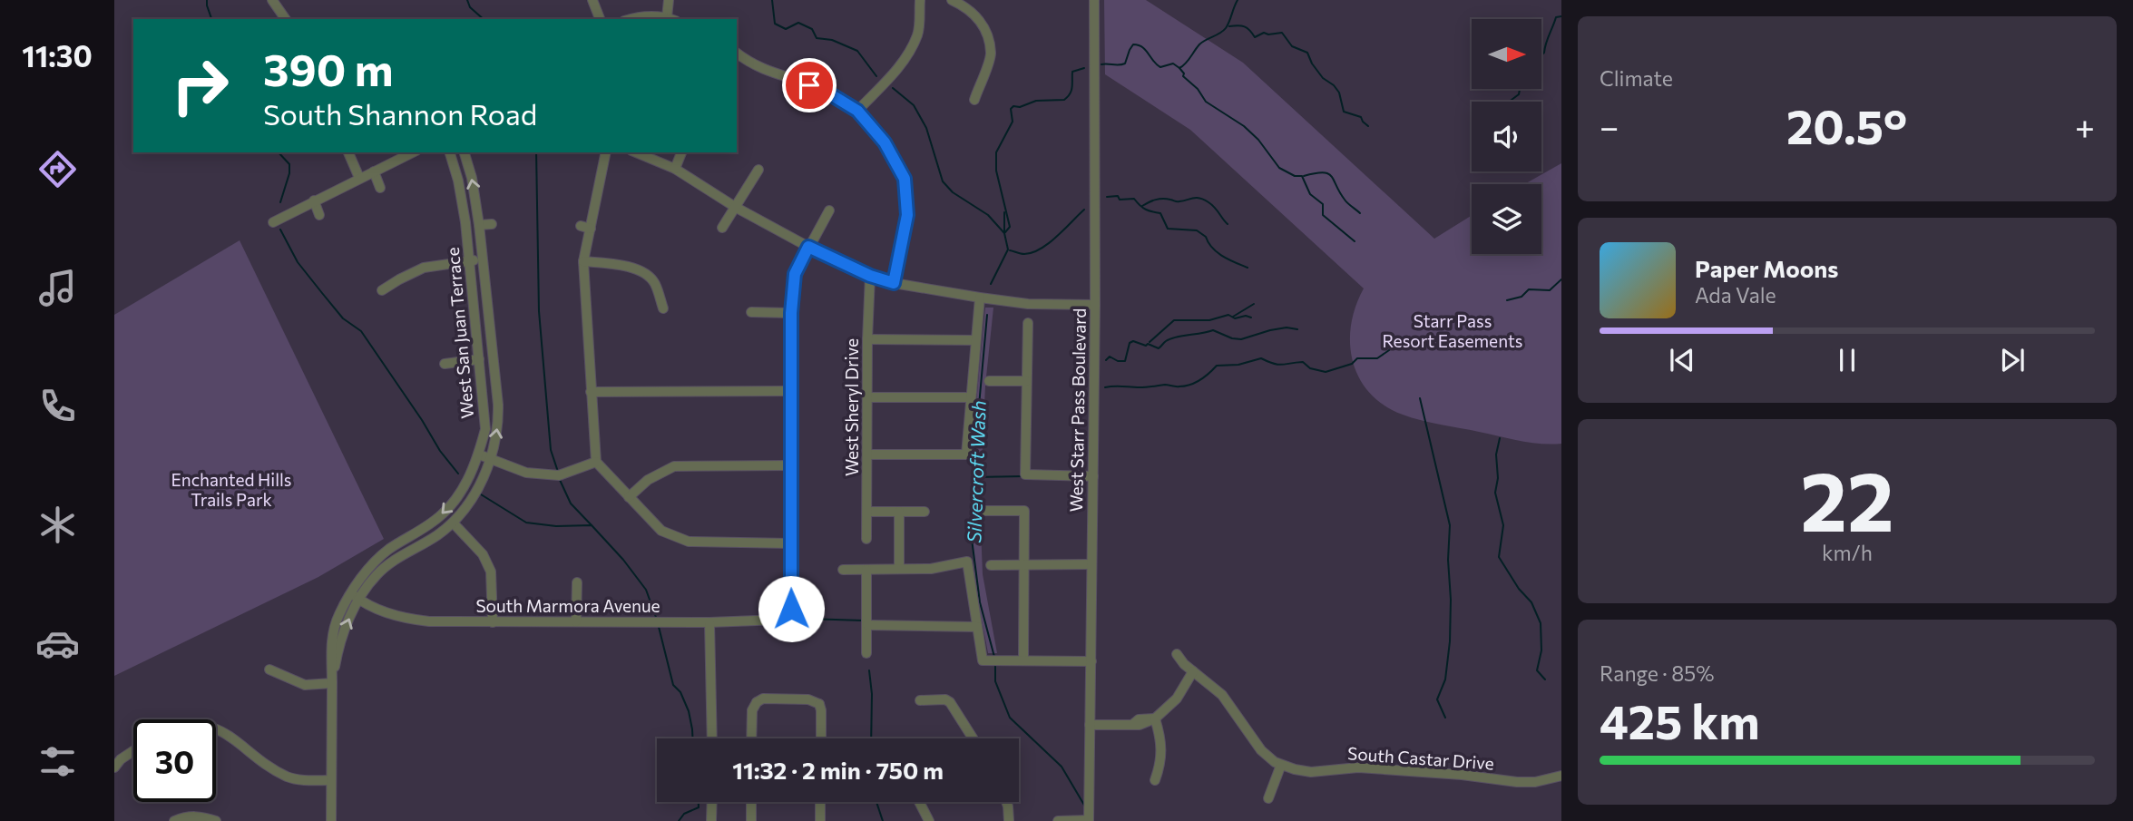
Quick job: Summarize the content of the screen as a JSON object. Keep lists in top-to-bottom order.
{
  "streets": {
    "street": [
      "West San Juan Terrace",
      "West Sheryl Drive",
      "West Starr Pass Boulevard",
      "South Marmora Avenue",
      "South Castar Drive"
    ]
  },
  "crossings": [
    ["West San Juan Terrace", "South Marmora Avenue"]
  ],
  "water": ["Silvercroft Wash"],
  "parks": ["Starr Pass Resort Easements", "Enchanted Hills Trails Park"],
  "north": "right",
  "page": {
    "tabs": "11:30",
    "tile": [
      "Climate",
      ["22", "km/h"],
      ["Range · 85%", "425 km"]
    ],
    "turn": ["390 m", "South Shannon Road"],
    "heat": ["−", "20.5°", "+"],
    "song": ["Paper Moons", "Ada Vale"],
    "limit": "30",
    "trip": "11:32 · 2 min · 750 m"
  }
}
